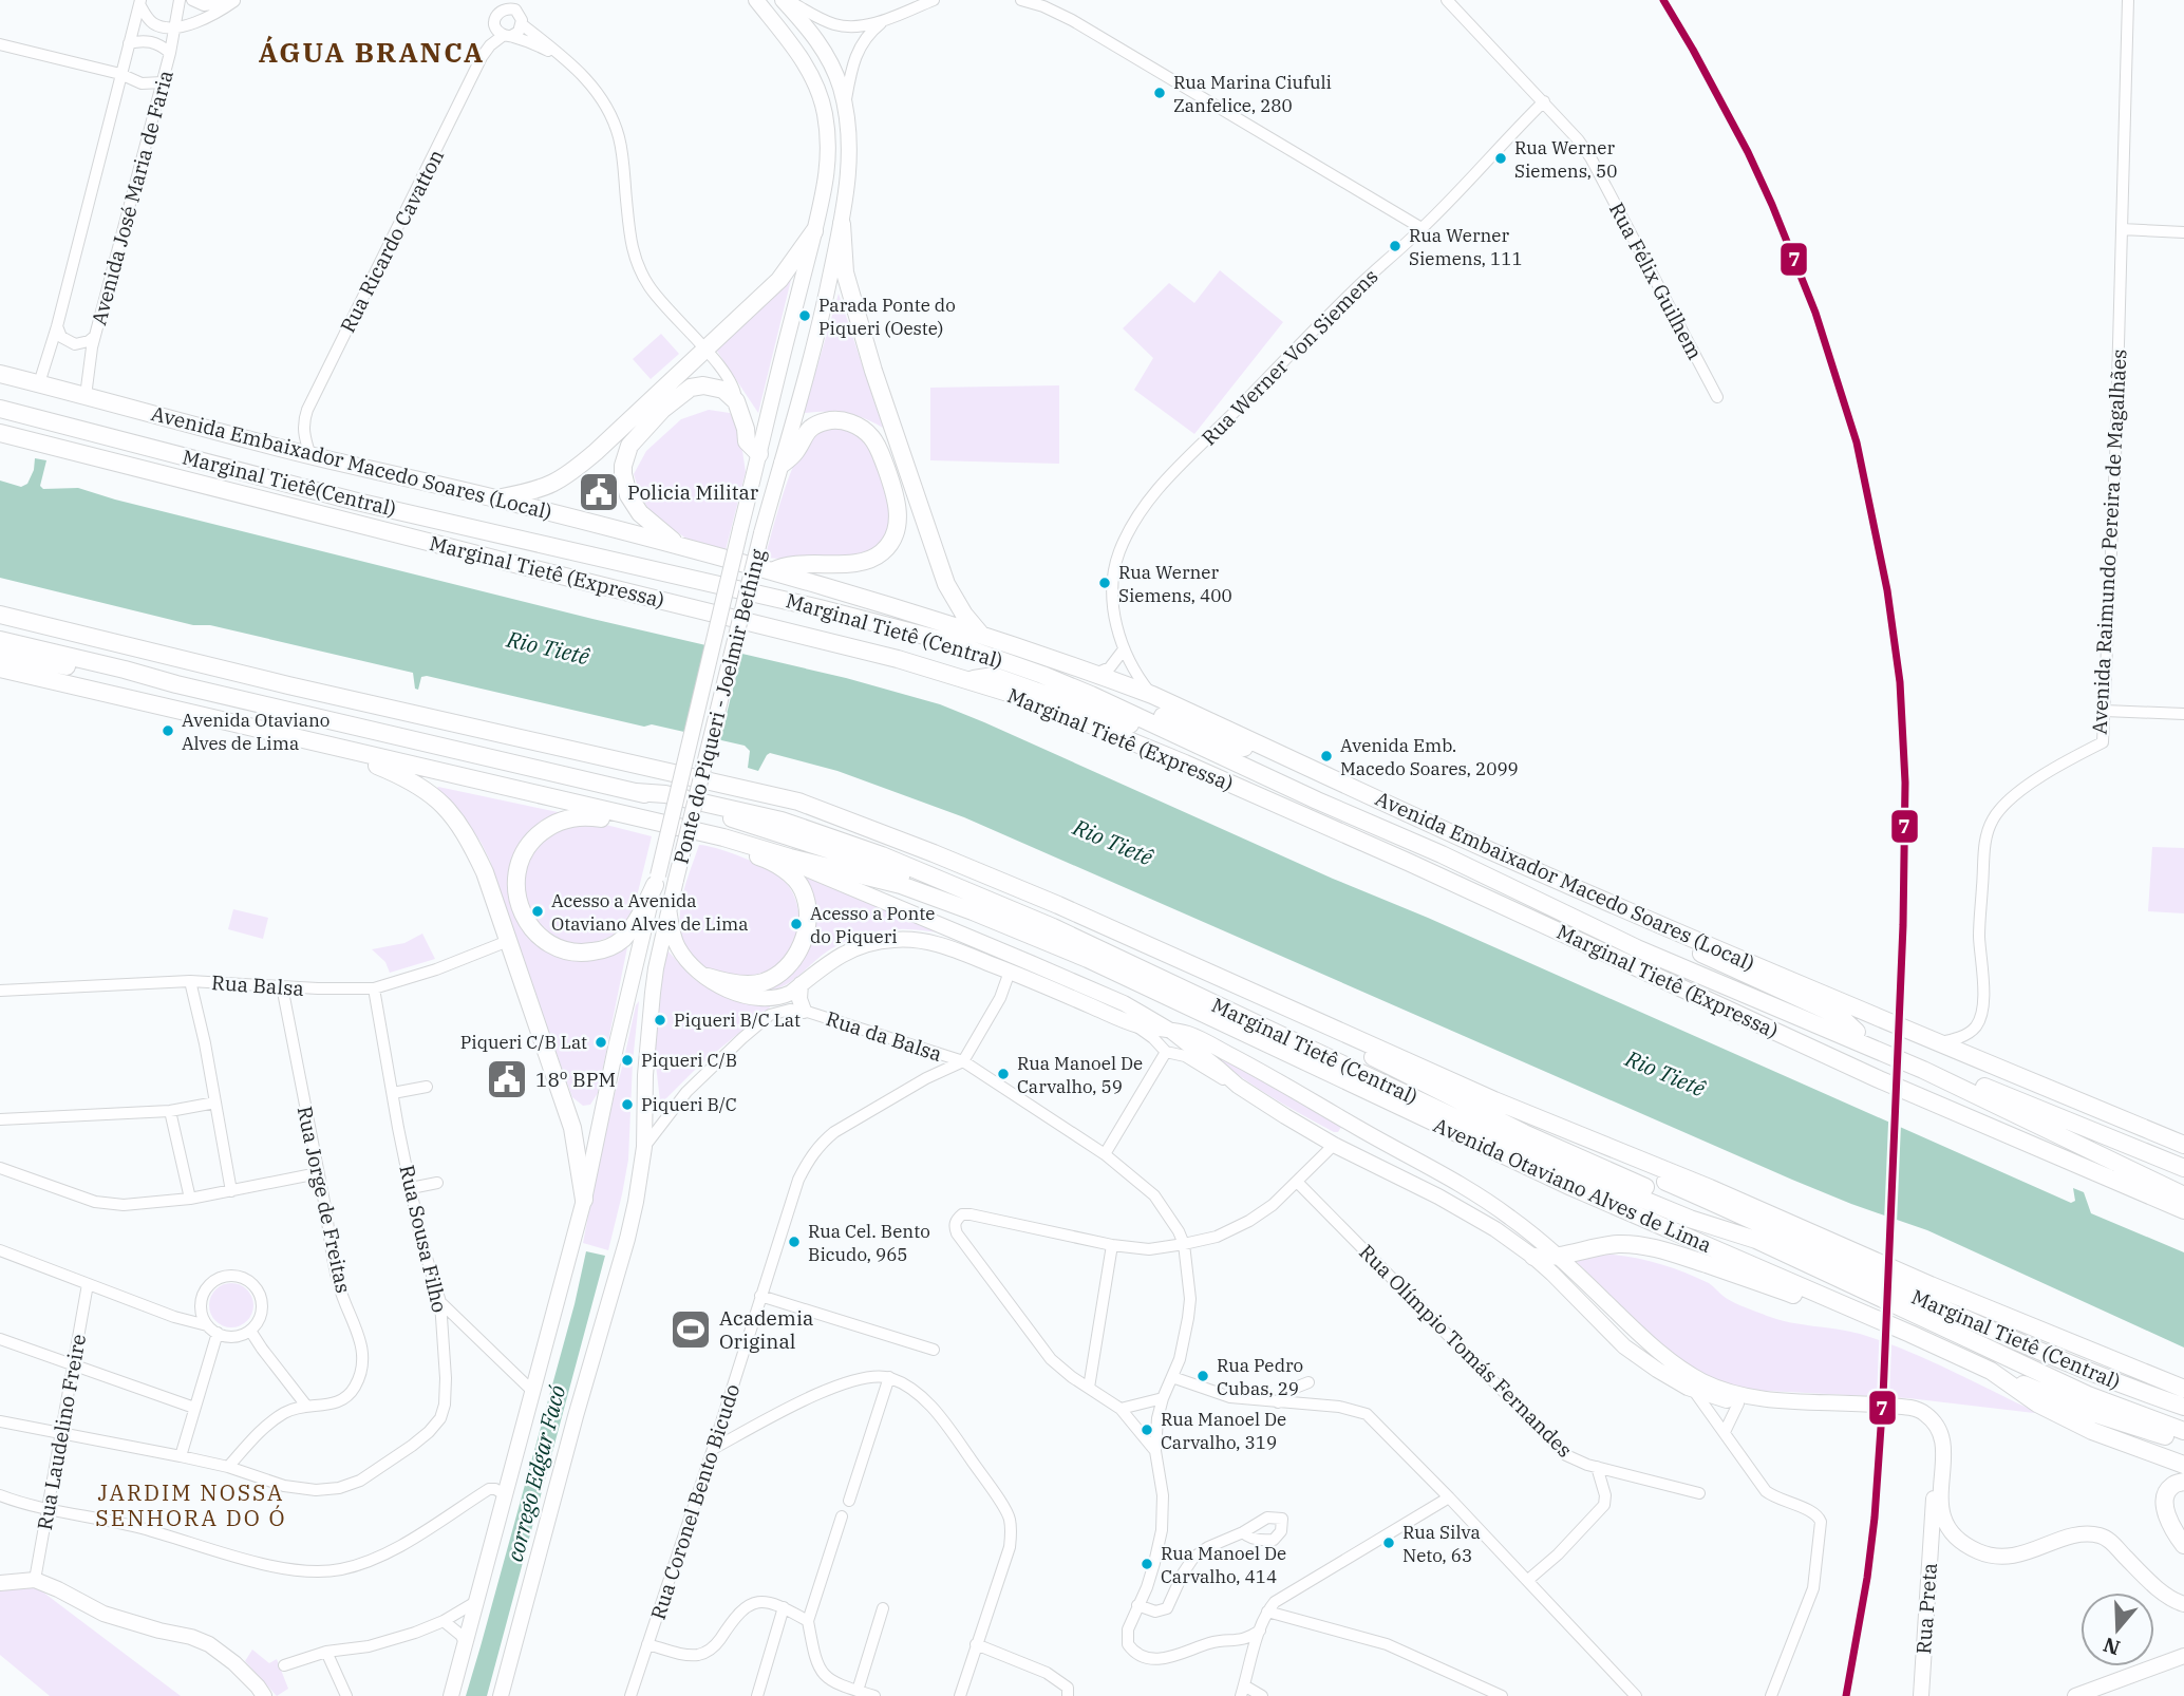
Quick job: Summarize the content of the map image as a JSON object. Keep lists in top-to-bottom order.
{
  "streets": {
    "highway": [
      "Avenida Embaixador Macedo Soares (Local)",
      "Marginal Tietê(Central)",
      "Marginal Tietê (Expressa)",
      "Marginal Tietê (Central)",
      "Avenida Otaviano Alves de Lima"
    ],
    "main road": ["Ponte do Piqueri - Joelmir Bething", "Rua Preta"],
    "street": [
      "Avenida José Maria de Faria",
      "Rua Ricardo Cavatton",
      "Rua Félix Guilhem",
      "Rua Werner Von Siemens",
      "Avenida Raimundo Pereira de Magalhães",
      "Rua Balsa",
      "Rua da Balsa",
      "Rua Jorge de Freitas",
      "Rua Sousa Filho",
      "Rua Olímpio Tomás Fernandes",
      "Rua Laudelino Freire",
      "Rua Coronel Bento Bicudo"
    ]
  },
  "crossings": [
    ["Avenida José Maria de Faria", "Avenida Embaixador Macedo Soares (Local)"],
    ["Rua Ricardo Cavatton", "Avenida Embaixador Macedo Soares (Local)"],
    ["Rua Félix Guilhem", "Rua Werner Von Siemens"],
    ["Rua Werner Von Siemens", "Avenida Embaixador Macedo Soares (Local)"],
    ["Avenida Embaixador Macedo Soares (Local)", "Avenida Raimundo Pereira de Magalhães"],
    ["Marginal Tietê(Central)", "Marginal Tietê (Central)"],
    ["Ponte do Piqueri - Joelmir Bething", "Avenida Otaviano Alves de Lima"],
    ["Rua Balsa", "Rua Jorge de Freitas"],
    ["Rua Balsa", "Rua Sousa Filho"],
    ["Rua da Balsa", "Rua Coronel Bento Bicudo"],
    ["Rua Jorge de Freitas", "Rua Sousa Filho"],
    ["Rua Sousa Filho", "Rua Laudelino Freire"]
  ],
  "districts": ["ÁGUA BRANCA", "JARDIM NOSSA SENHORA DO Ó"],
  "water": ["Rio Tietê", "corrego Edgar Facó"],
  "places": {
    "other": [
      "Rua Marina Ciufuli Zanfelice, 280",
      "Rua Werner Siemens, 50",
      "Rua Werner Siemens, 111",
      "Parada Ponte do Piqueri (Oeste)",
      "Rua Werner Siemens, 400",
      "Avenida Otaviano Alves de Lima",
      "Avenida Emb. Macedo Soares, 2099",
      "Acesso a Avenida Otaviano Alves de Lima",
      "Acesso a Ponte do Piqueri",
      "Piqueri B/C Lat",
      "Piqueri C/B Lat",
      "Piqueri C/B",
      "Rua Manoel De Carvalho, 59",
      "Piqueri B/C",
      "Rua Cel. Bento Bicudo, 965",
      "Rua Pedro Cubas, 29",
      "Rua Manoel De Carvalho, 319",
      "Rua Silva Neto, 63",
      "Rua Manoel De Carvalho, 414"
    ],
    "public building": ["Policia Militar", "18º BPM"],
    "sports": ["Academia Original"]
  },
  "lines": ["transit line 7"],
  "north": "bottom"
}
